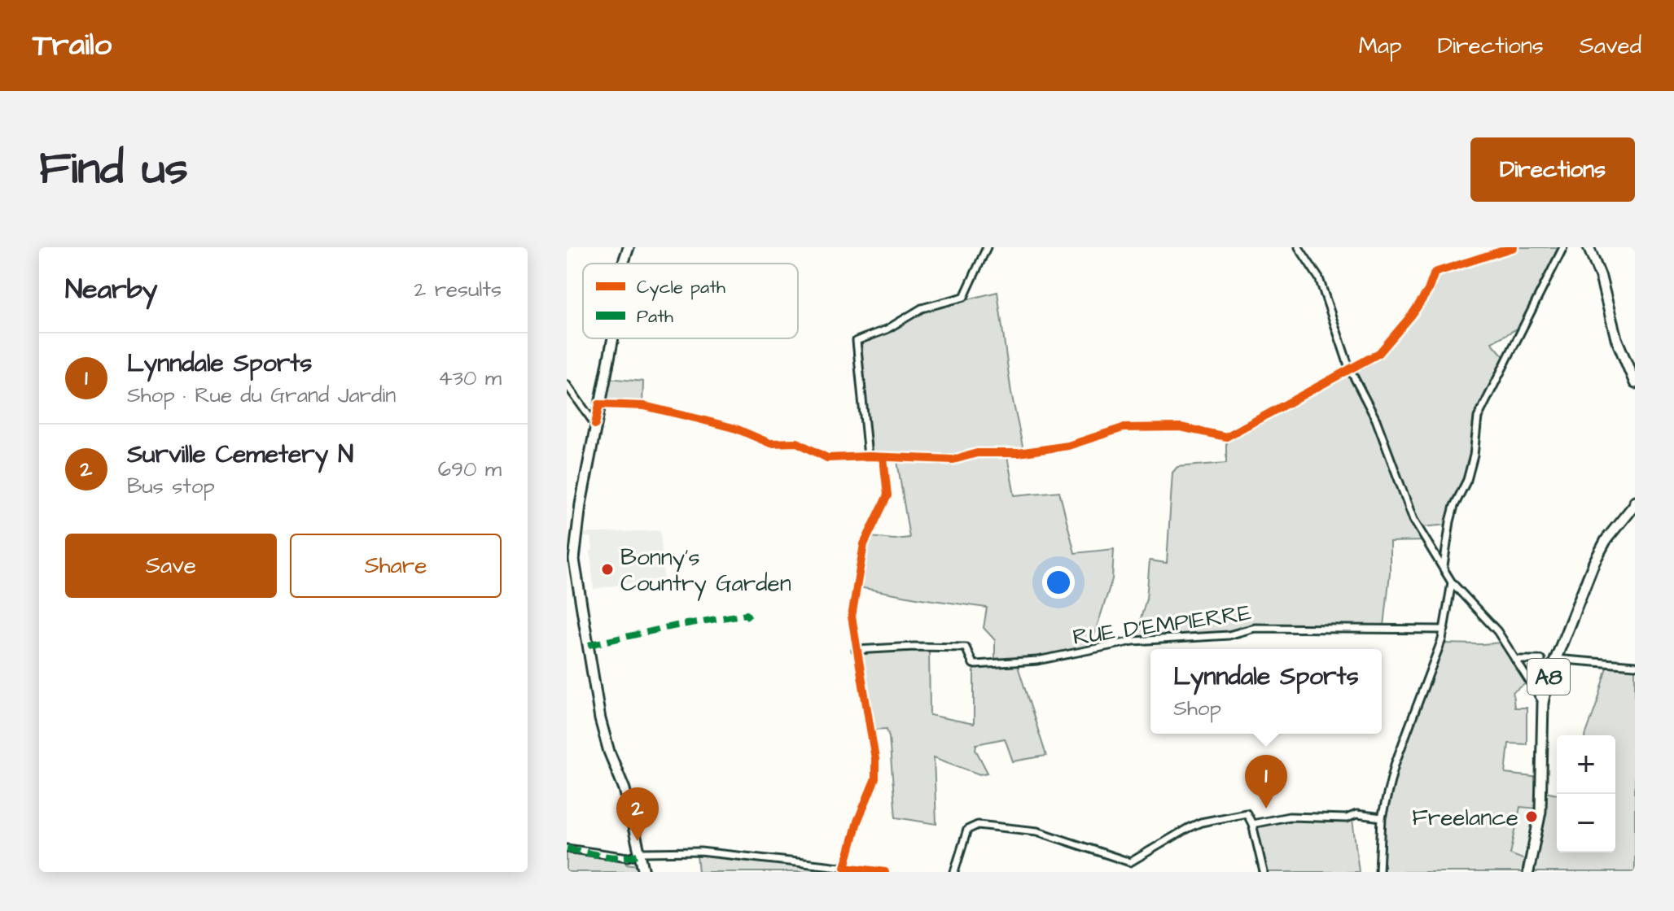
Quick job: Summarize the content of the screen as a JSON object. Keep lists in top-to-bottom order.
{
  "streets": {
    "main road": ["A8"],
    "street": ["RUE D'EMPIERRE"]
  },
  "places": ["Bonny's Country Garden", "Freelance"],
  "legend": ["Cycle path", "Path"],
  "page": {
    "header": "Trailo",
    "nav": ["Map", "Directions", "Saved"],
    "title": "Find us",
    "buttons": [
      "Directions",
      ["Save", "Share"]
    ],
    "heading": ["Nearby", "2 results"],
    "list": [
      {
        "mark": "1",
        "name": "Lynndale Sports",
        "note": "Shop · Rue du Grand Jardin",
        "value": "430 m"
      },
      {
        "mark": "2",
        "name": "Surville Cemetery N",
        "note": "Bus stop",
        "value": "690 m"
      }
    ],
    "popup": ["Lynndale Sports", "Shop"],
    "map_buttons": ["+", "−"],
    "pins": ["1", "2"]
  }
}
